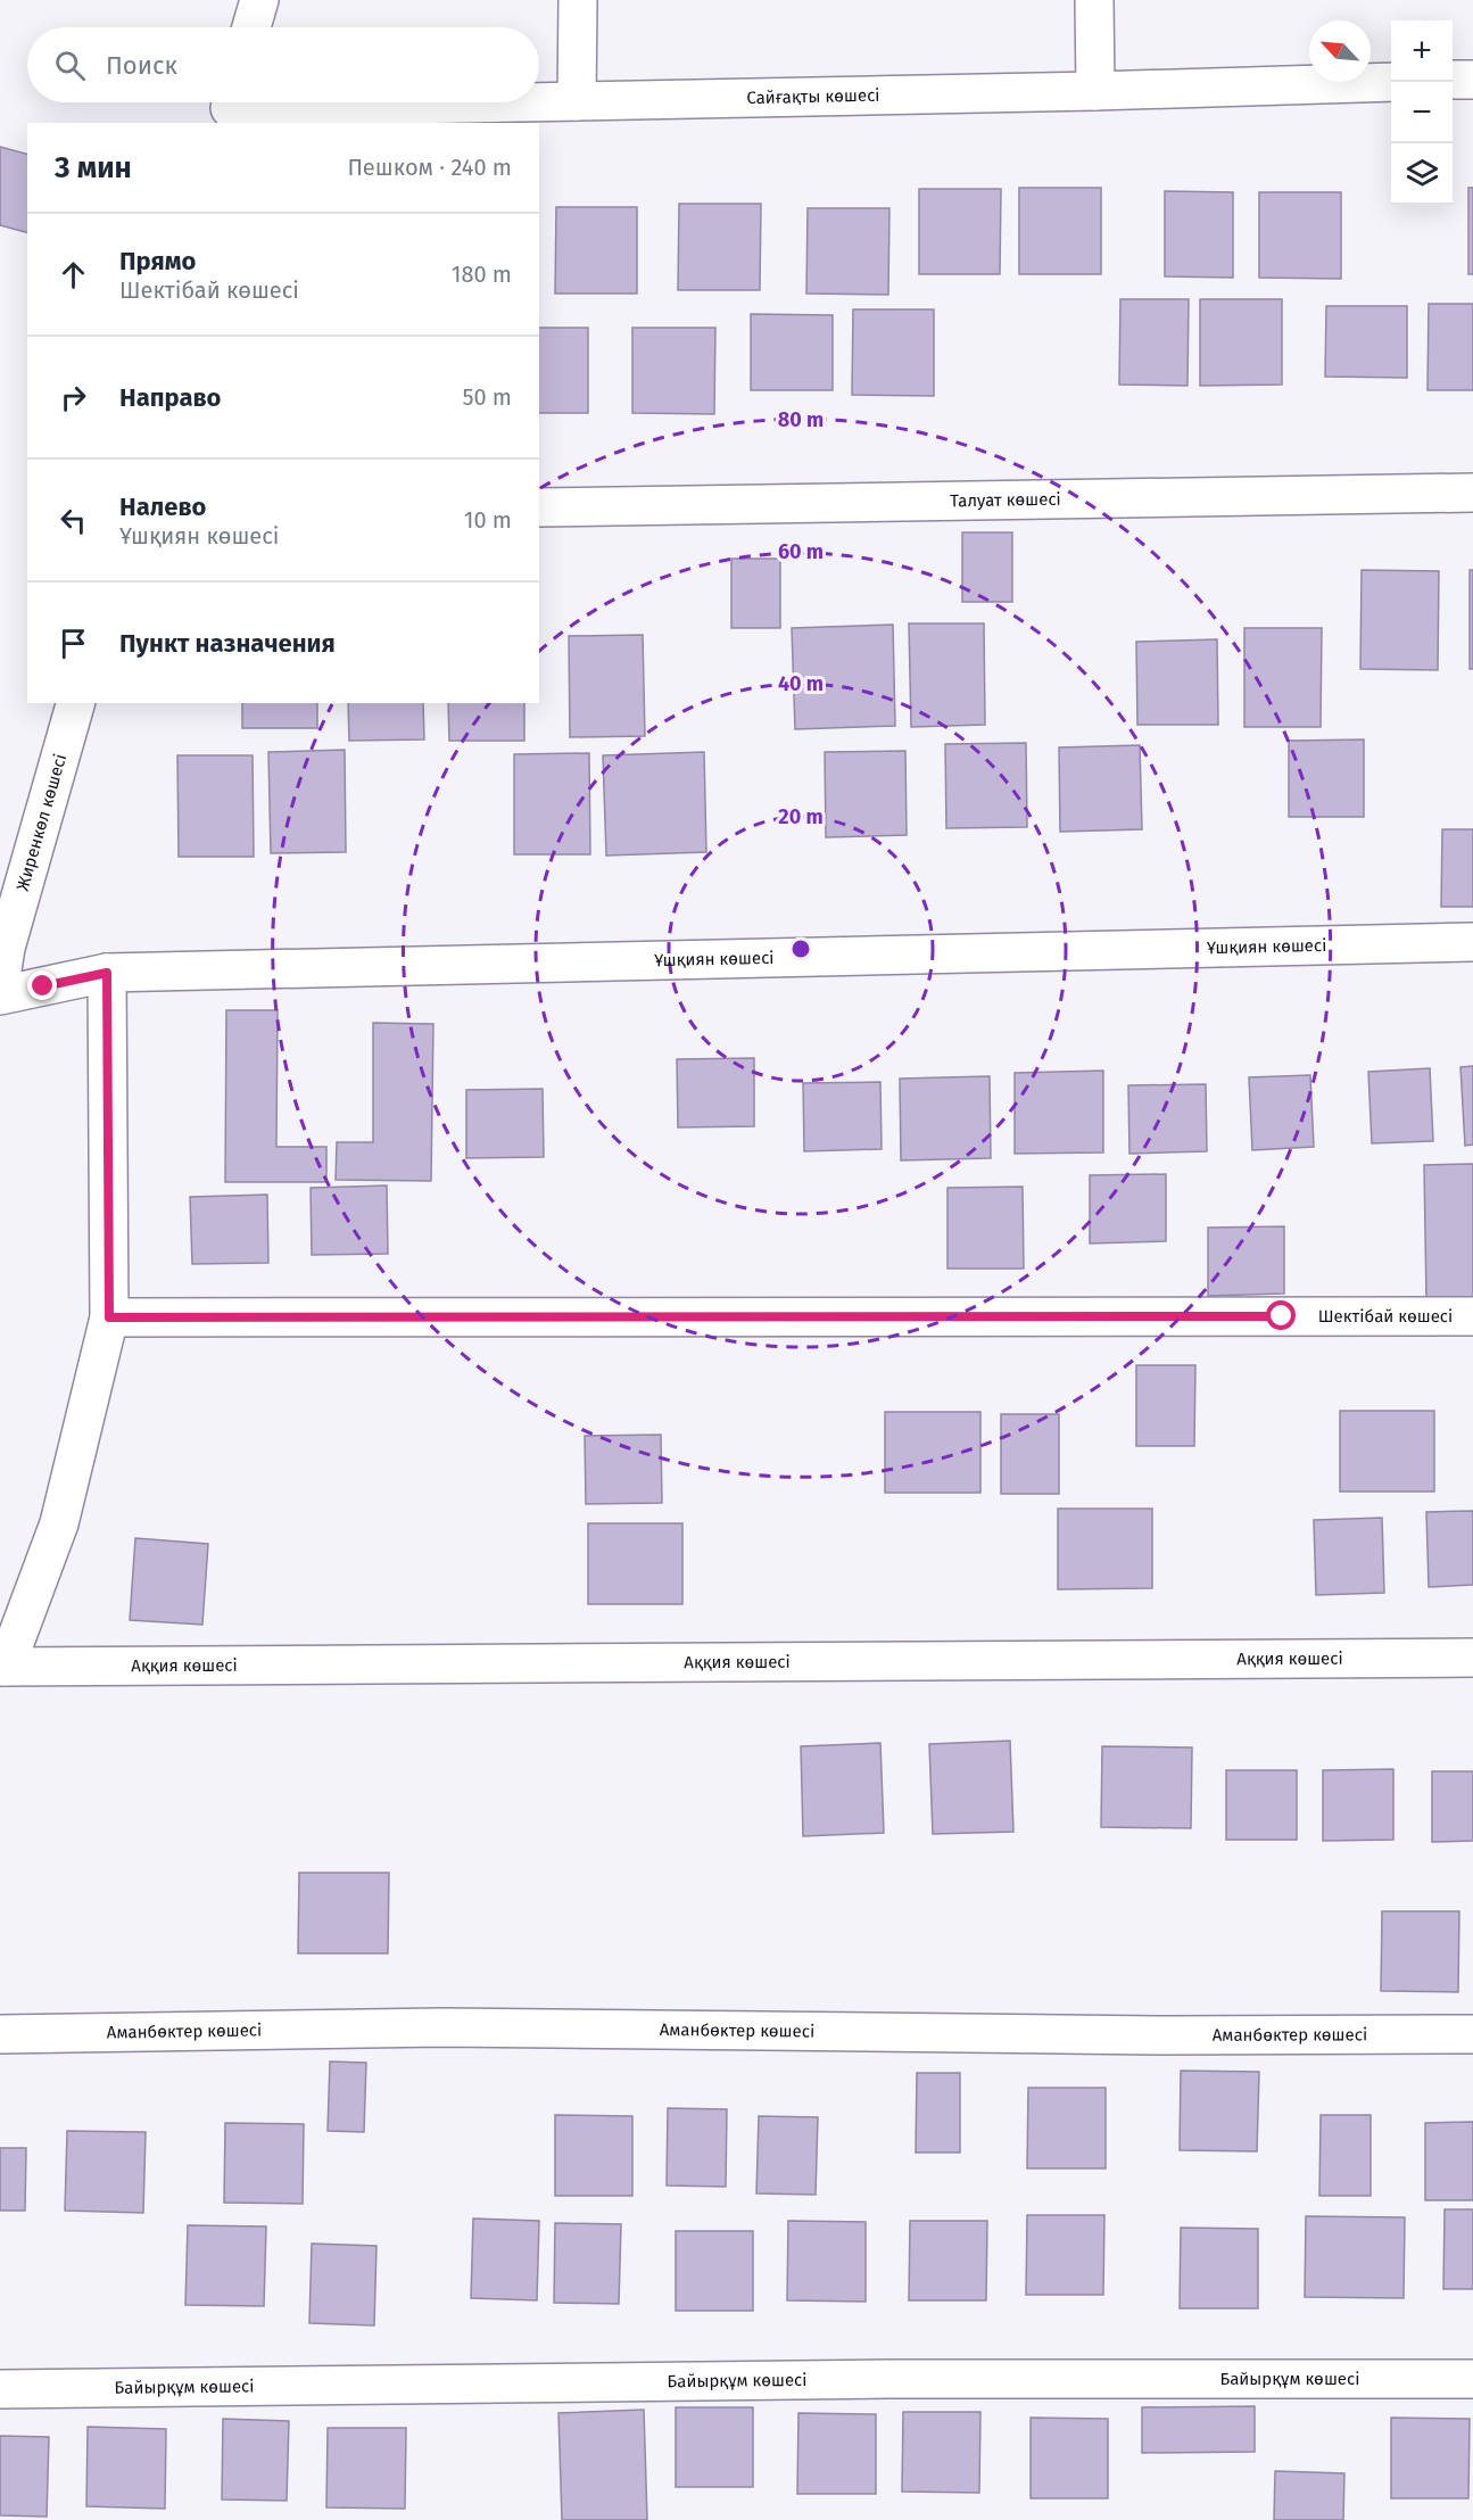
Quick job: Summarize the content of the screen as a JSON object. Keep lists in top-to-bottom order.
{
  "streets": {
    "street": [
      "Сайғақты көшесі",
      "Талуат көшесі",
      "Жиренкөл көшесі",
      "Ұшқиян көшесі",
      "Шектібай көшесі",
      "Аққия көшесі",
      "Аманбөктер көшесі",
      "Байырқұм көшесі"
    ]
  },
  "north": "top left",
  "page": {
    "map_buttons": ["+", "−"],
    "search": "Поиск",
    "heading": ["3 мин", "Пешком · 240 m"],
    "list": [
      ["Прямо", "Шектібай көшесі", "180 m"],
      ["Направо", "50 m"],
      ["Налево", "Ұшқиян көшесі", "10 m"],
      "Пункт назначения"
    ]
  },
  "rings": [
    "80 m",
    "60 m",
    "40 m",
    "20 m"
  ]
}
